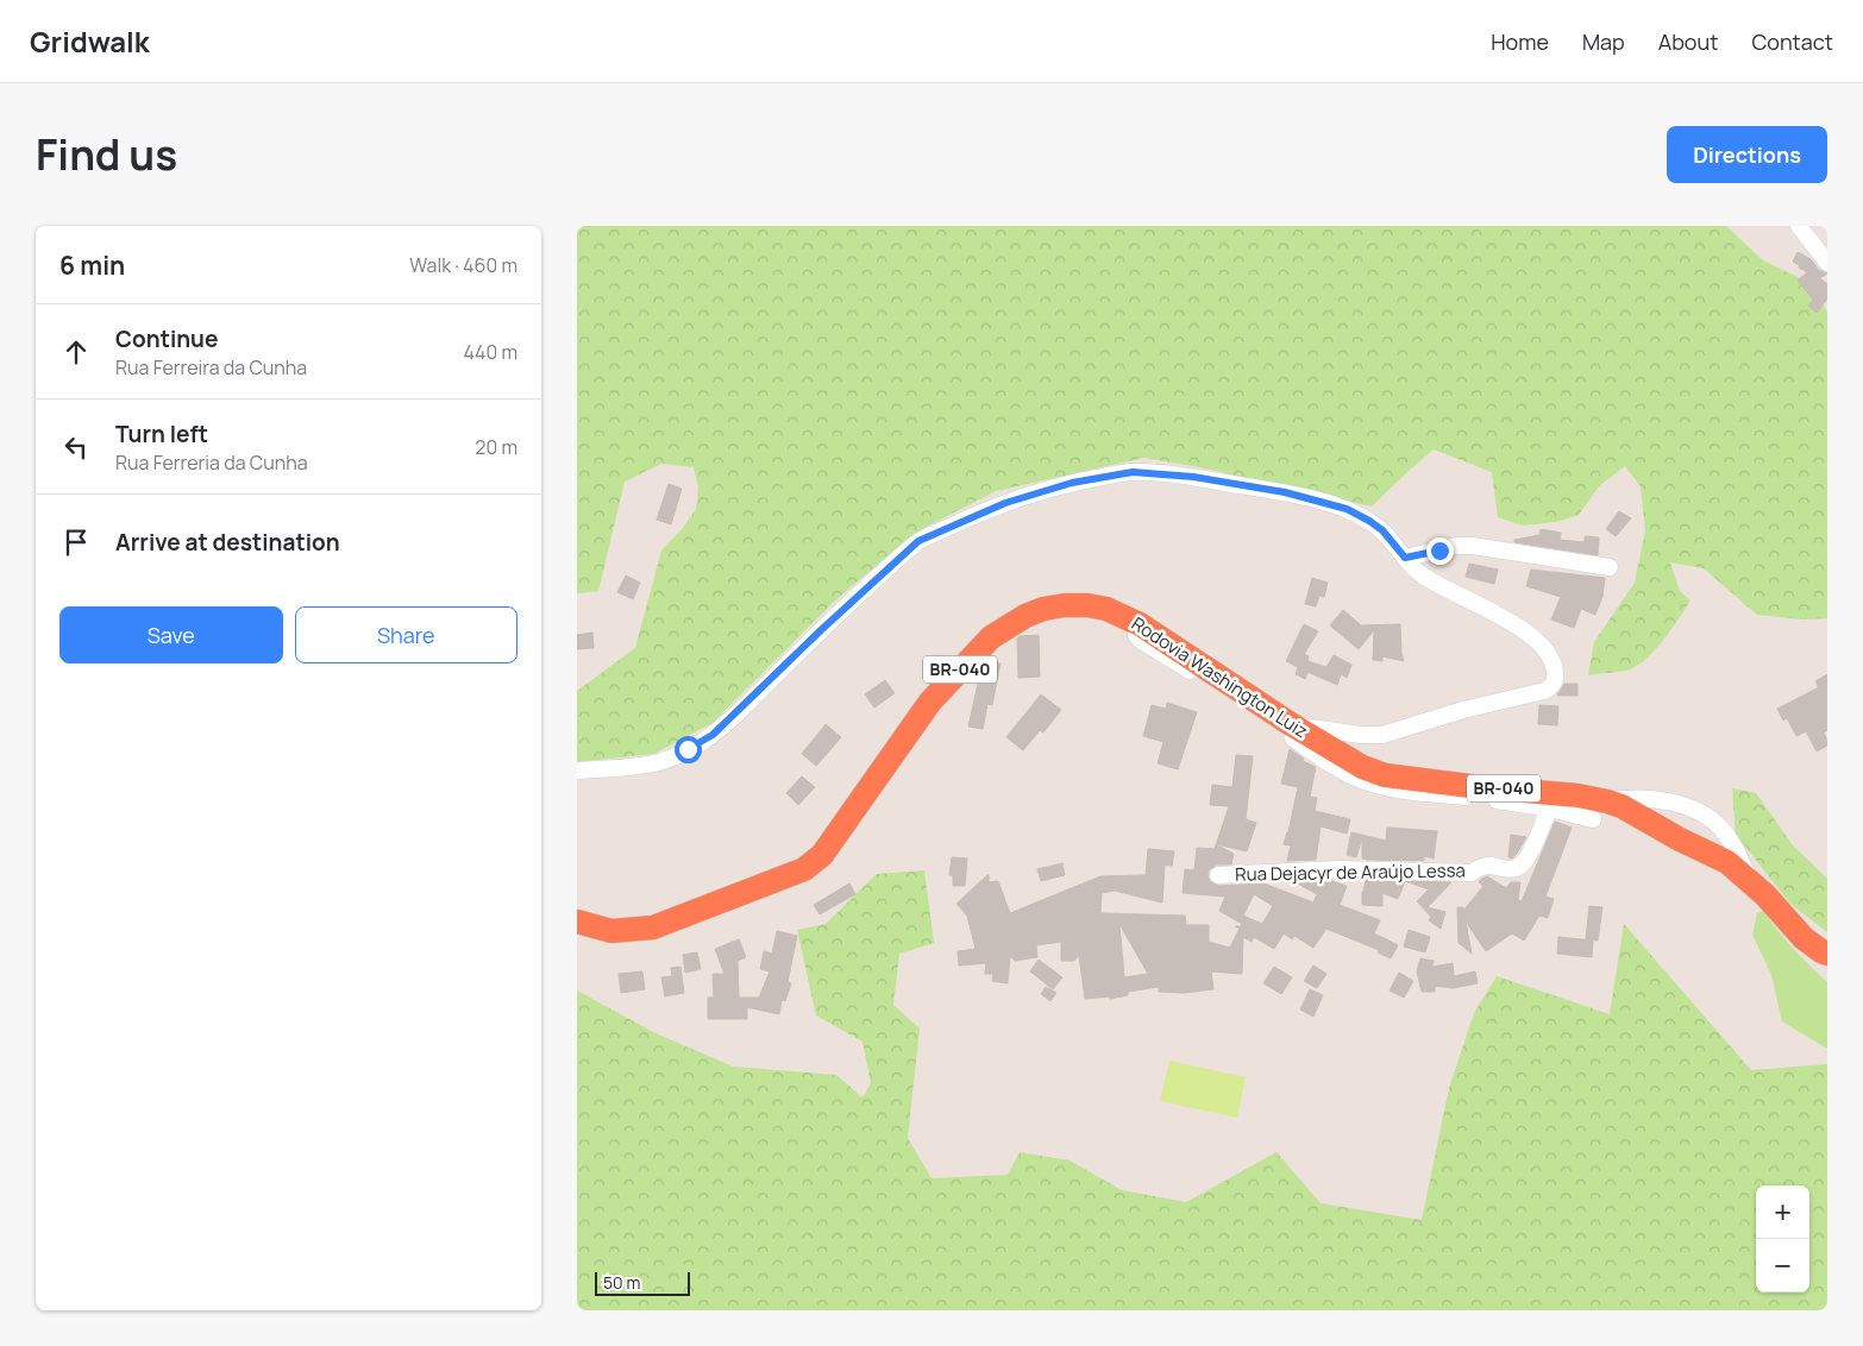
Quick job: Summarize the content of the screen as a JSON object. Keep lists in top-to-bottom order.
{
  "streets": {
    "highway": ["BR-040", "Rodovia Washington Luiz"],
    "street": ["Rua Dejacyr de Araújo Lessa"]
  },
  "scale_bar": "50 m",
  "page": {
    "header": "Gridwalk",
    "nav": [
      "Home",
      "Map",
      "About",
      "Contact"
    ],
    "title": "Find us",
    "buttons": [
      "Directions",
      ["Save", "Share"]
    ],
    "heading": ["6 min", "Walk · 460 m"],
    "list": [
      ["Continue", "Rua Ferreira da Cunha", "440 m"],
      ["Turn left", "Rua Ferreria da Cunha", "20 m"],
      "Arrive at destination"
    ],
    "map_buttons": ["+", "−"],
    "scale": "50 m"
  }
}
